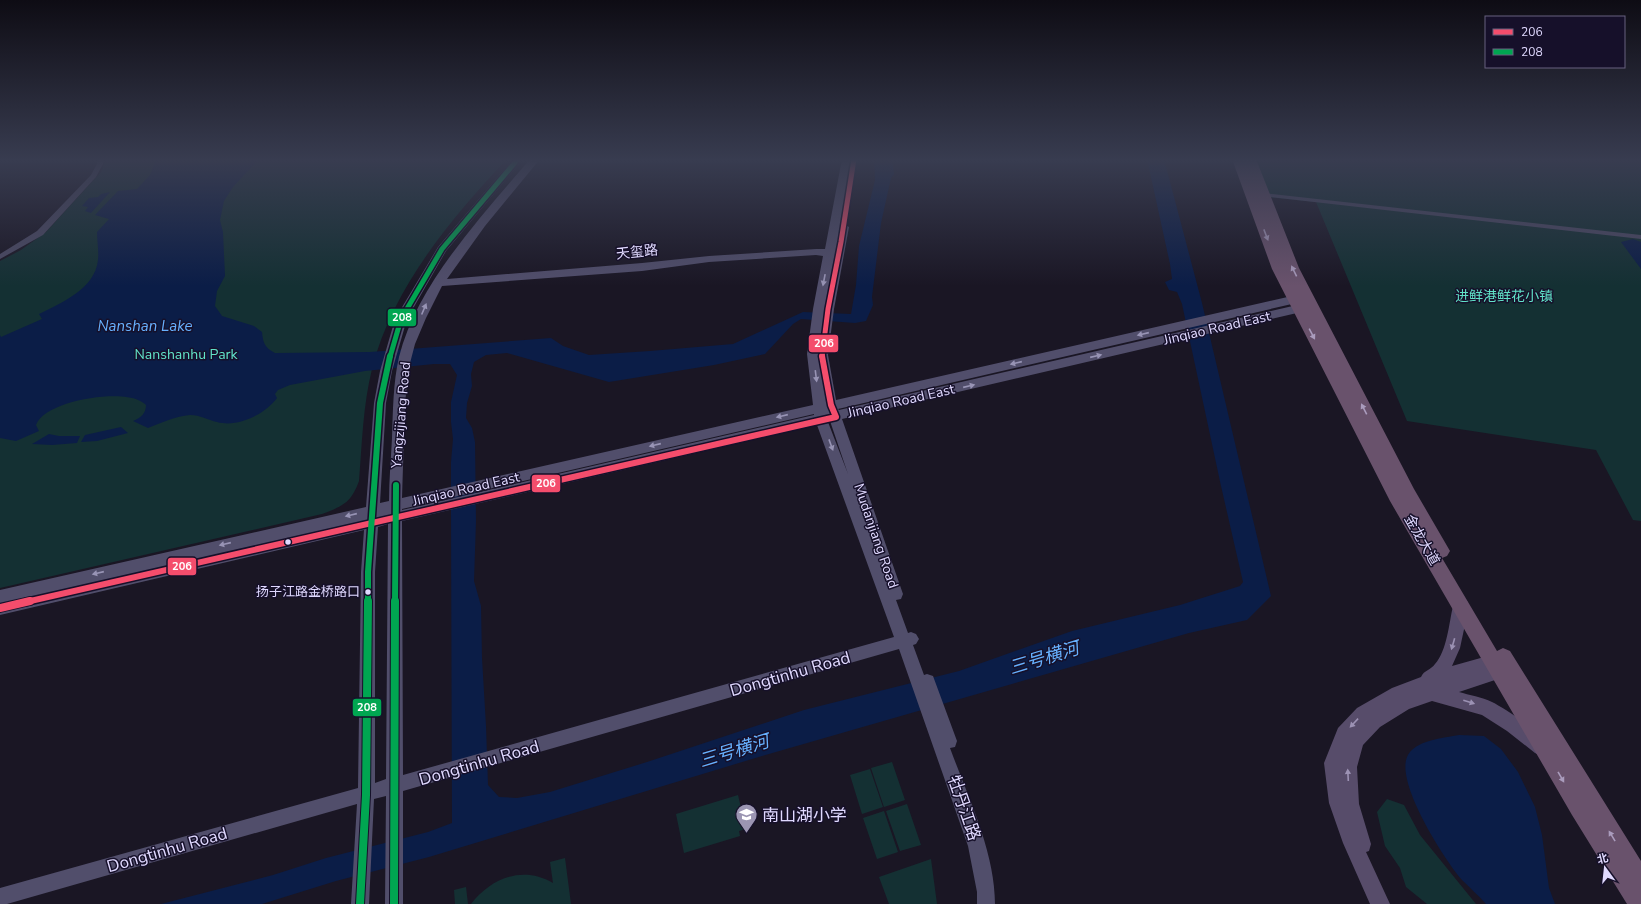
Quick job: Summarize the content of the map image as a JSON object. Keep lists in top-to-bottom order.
{
  "streets": {
    "highway": ["金龙大道"],
    "street": [
      "天玺路",
      "Jinqiao Road East",
      "Yangzijiang Road",
      "Mudanjiang Road",
      "Dongtinhu Road",
      "牡丹江路"
    ]
  },
  "crossings": [
    ["天玺路", "Yangzijiang Road"],
    ["天玺路", "Mudanjiang Road"],
    ["Jinqiao Road East", "Yangzijiang Road"],
    ["Jinqiao Road East", "Mudanjiang Road"],
    ["Jinqiao Road East", "金龙大道"],
    ["Yangzijiang Road", "Dongtinhu Road"],
    ["Mudanjiang Road", "Dongtinhu Road"],
    ["Mudanjiang Road", "牡丹江路"]
  ],
  "water": ["Nanshan Lake", "三号横河"],
  "parks": ["进鲜港鲜花小镇", "Nanshanhu Park"],
  "places": {
    "other": ["扬子江路金桥路口"],
    "school or university": ["南山湖小学"]
  },
  "lines": ["transit line 206", "transit line 208"],
  "legend": ["206", "208"],
  "north": "top"
}
